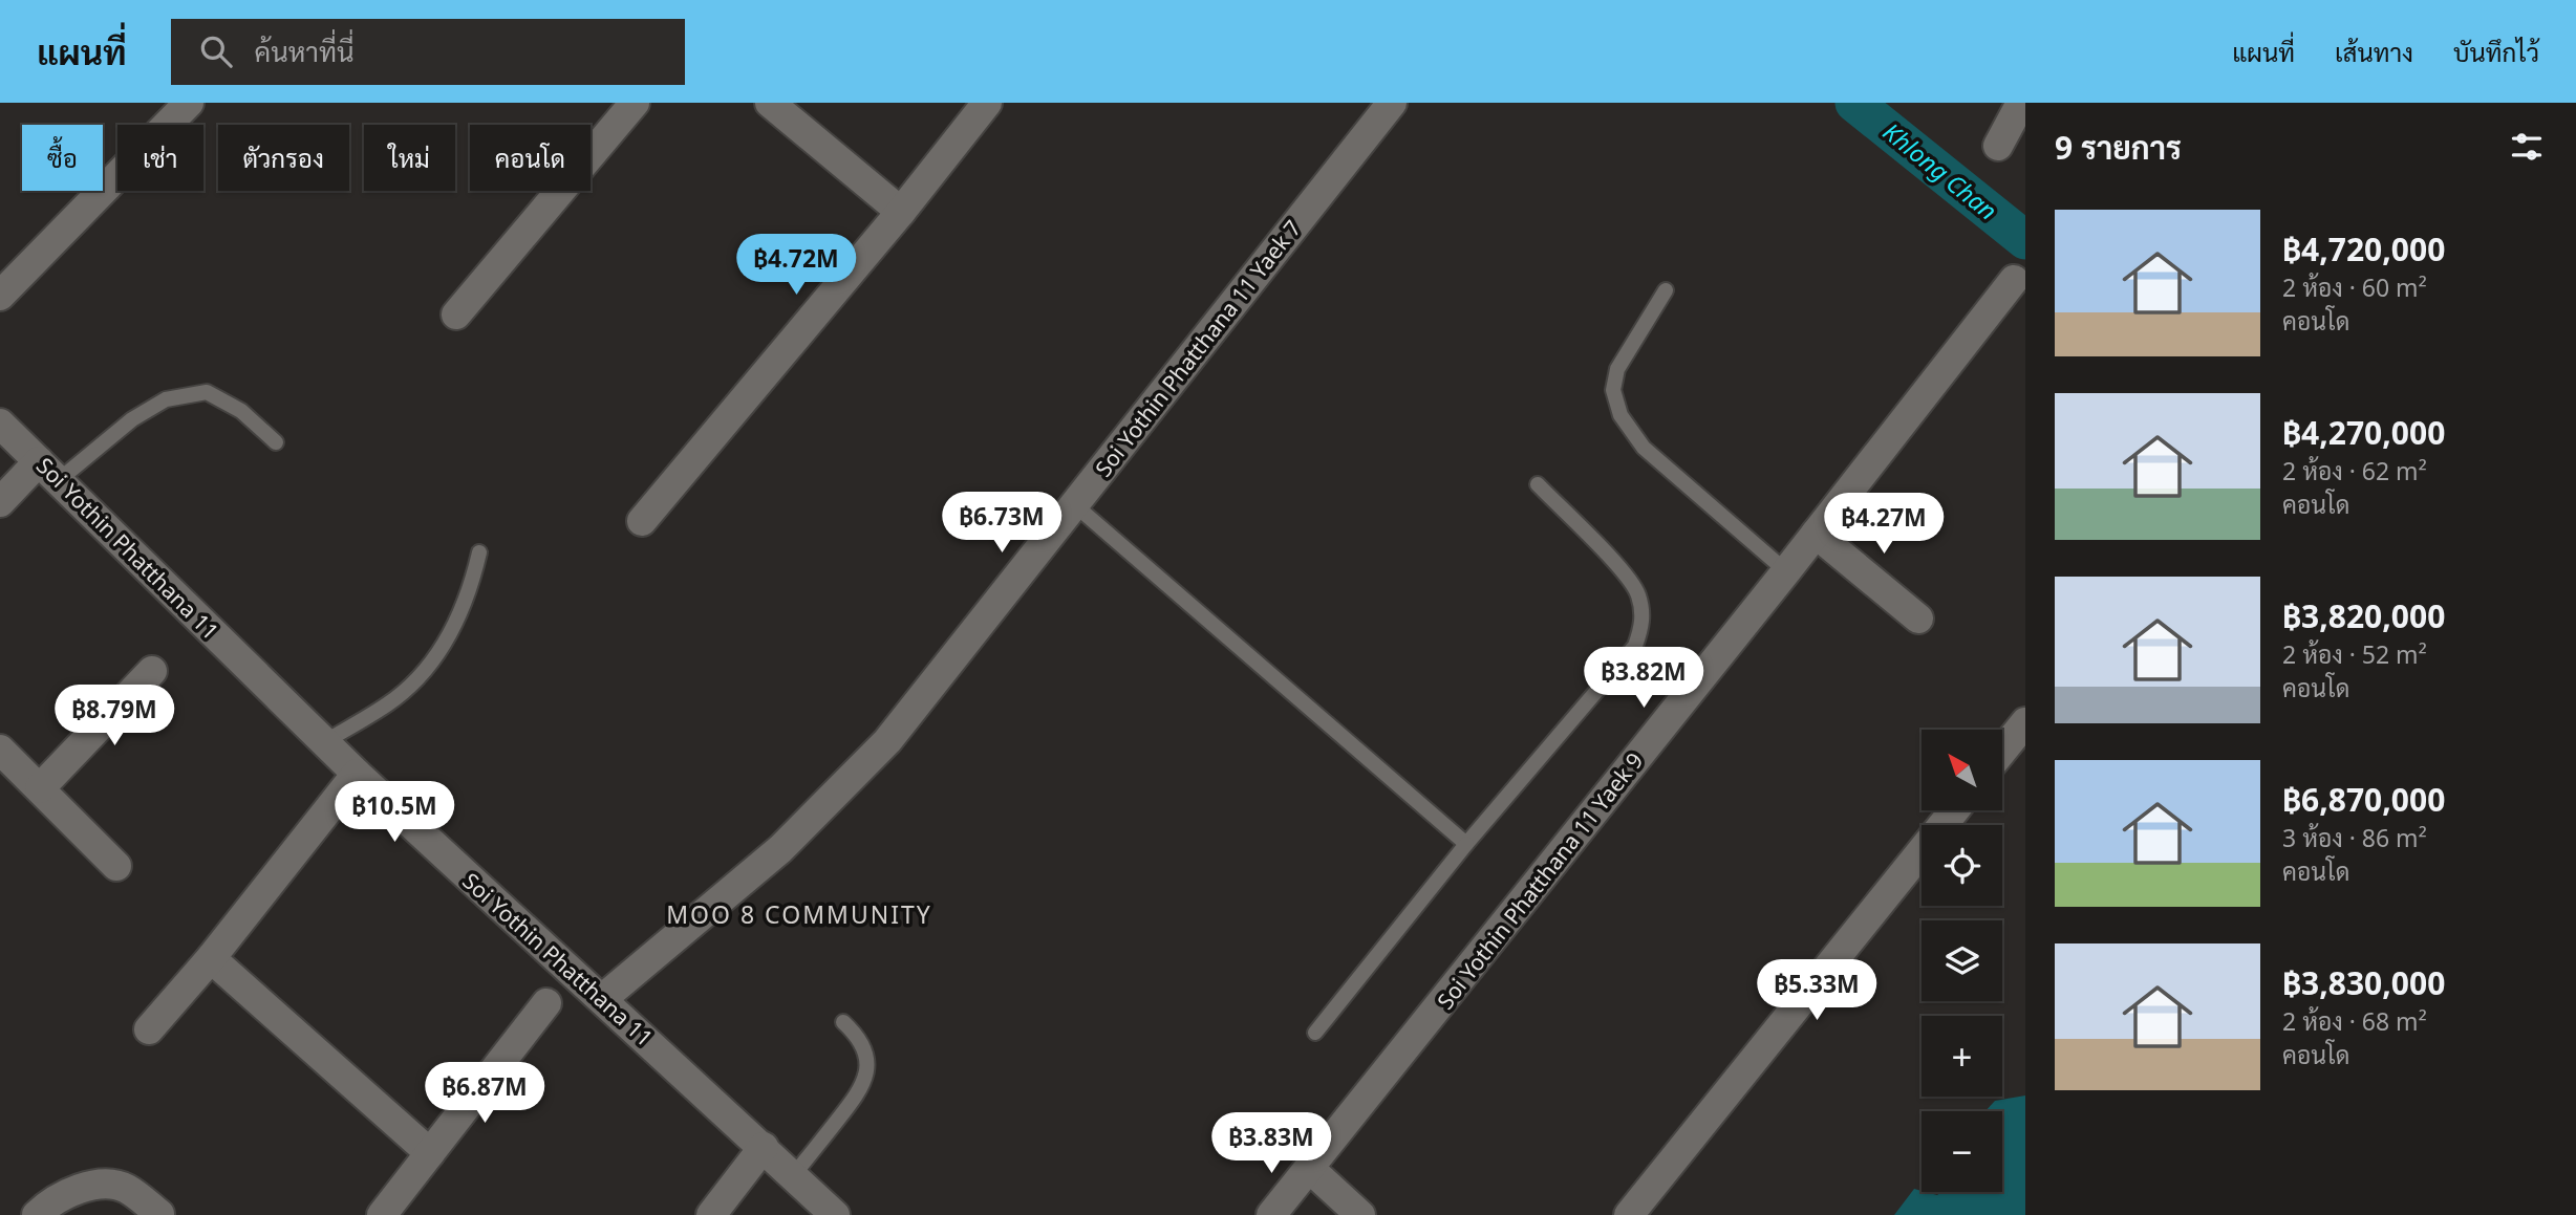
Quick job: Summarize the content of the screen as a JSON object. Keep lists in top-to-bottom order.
{
  "streets": {
    "street": ["Soi Yothin Phatthana 11 Yaek 7", "Soi Yothin Phatthana 11", "Soi Yothin Phatthana 11 Yaek 9"]
  },
  "crossings": [
    ["Soi Yothin Phatthana 11 Yaek 7", "Soi Yothin Phatthana 11"]
  ],
  "districts": ["MOO 8 COMMUNITY"],
  "water": ["Khlong Chan"],
  "north": "top left",
  "page": {
    "header": "แผนที่",
    "search": "ค้นหาที่นี่",
    "nav": ["แผนที่", "เส้นทาง", "บันทึกไว้"],
    "heading": "9 รายการ",
    "chip": [
      "ซื้อ",
      "เช่า",
      "ตัวกรอง",
      "ใหม่",
      "คอนโด"
    ],
    "list": [
      {
        "name": "฿4,720,000",
        "note": "2 ห้อง · 60 m² · คอนโด"
      },
      {
        "name": "฿4,270,000",
        "note": "2 ห้อง · 62 m² · คอนโด"
      },
      {
        "name": "฿3,820,000",
        "note": "2 ห้อง · 52 m² · คอนโด"
      },
      {
        "name": "฿6,870,000",
        "note": "3 ห้อง · 86 m² · คอนโด"
      },
      {
        "name": "฿3,830,000",
        "note": "2 ห้อง · 68 m² · คอนโด"
      }
    ],
    "price": [
      "฿4.72M",
      "฿6.73M",
      "฿4.27M",
      "฿3.82M",
      "฿8.79M",
      "฿10.5M",
      "฿5.33M",
      "฿6.87M",
      "฿3.83M"
    ],
    "map_buttons": ["+", "−"]
  }
}
